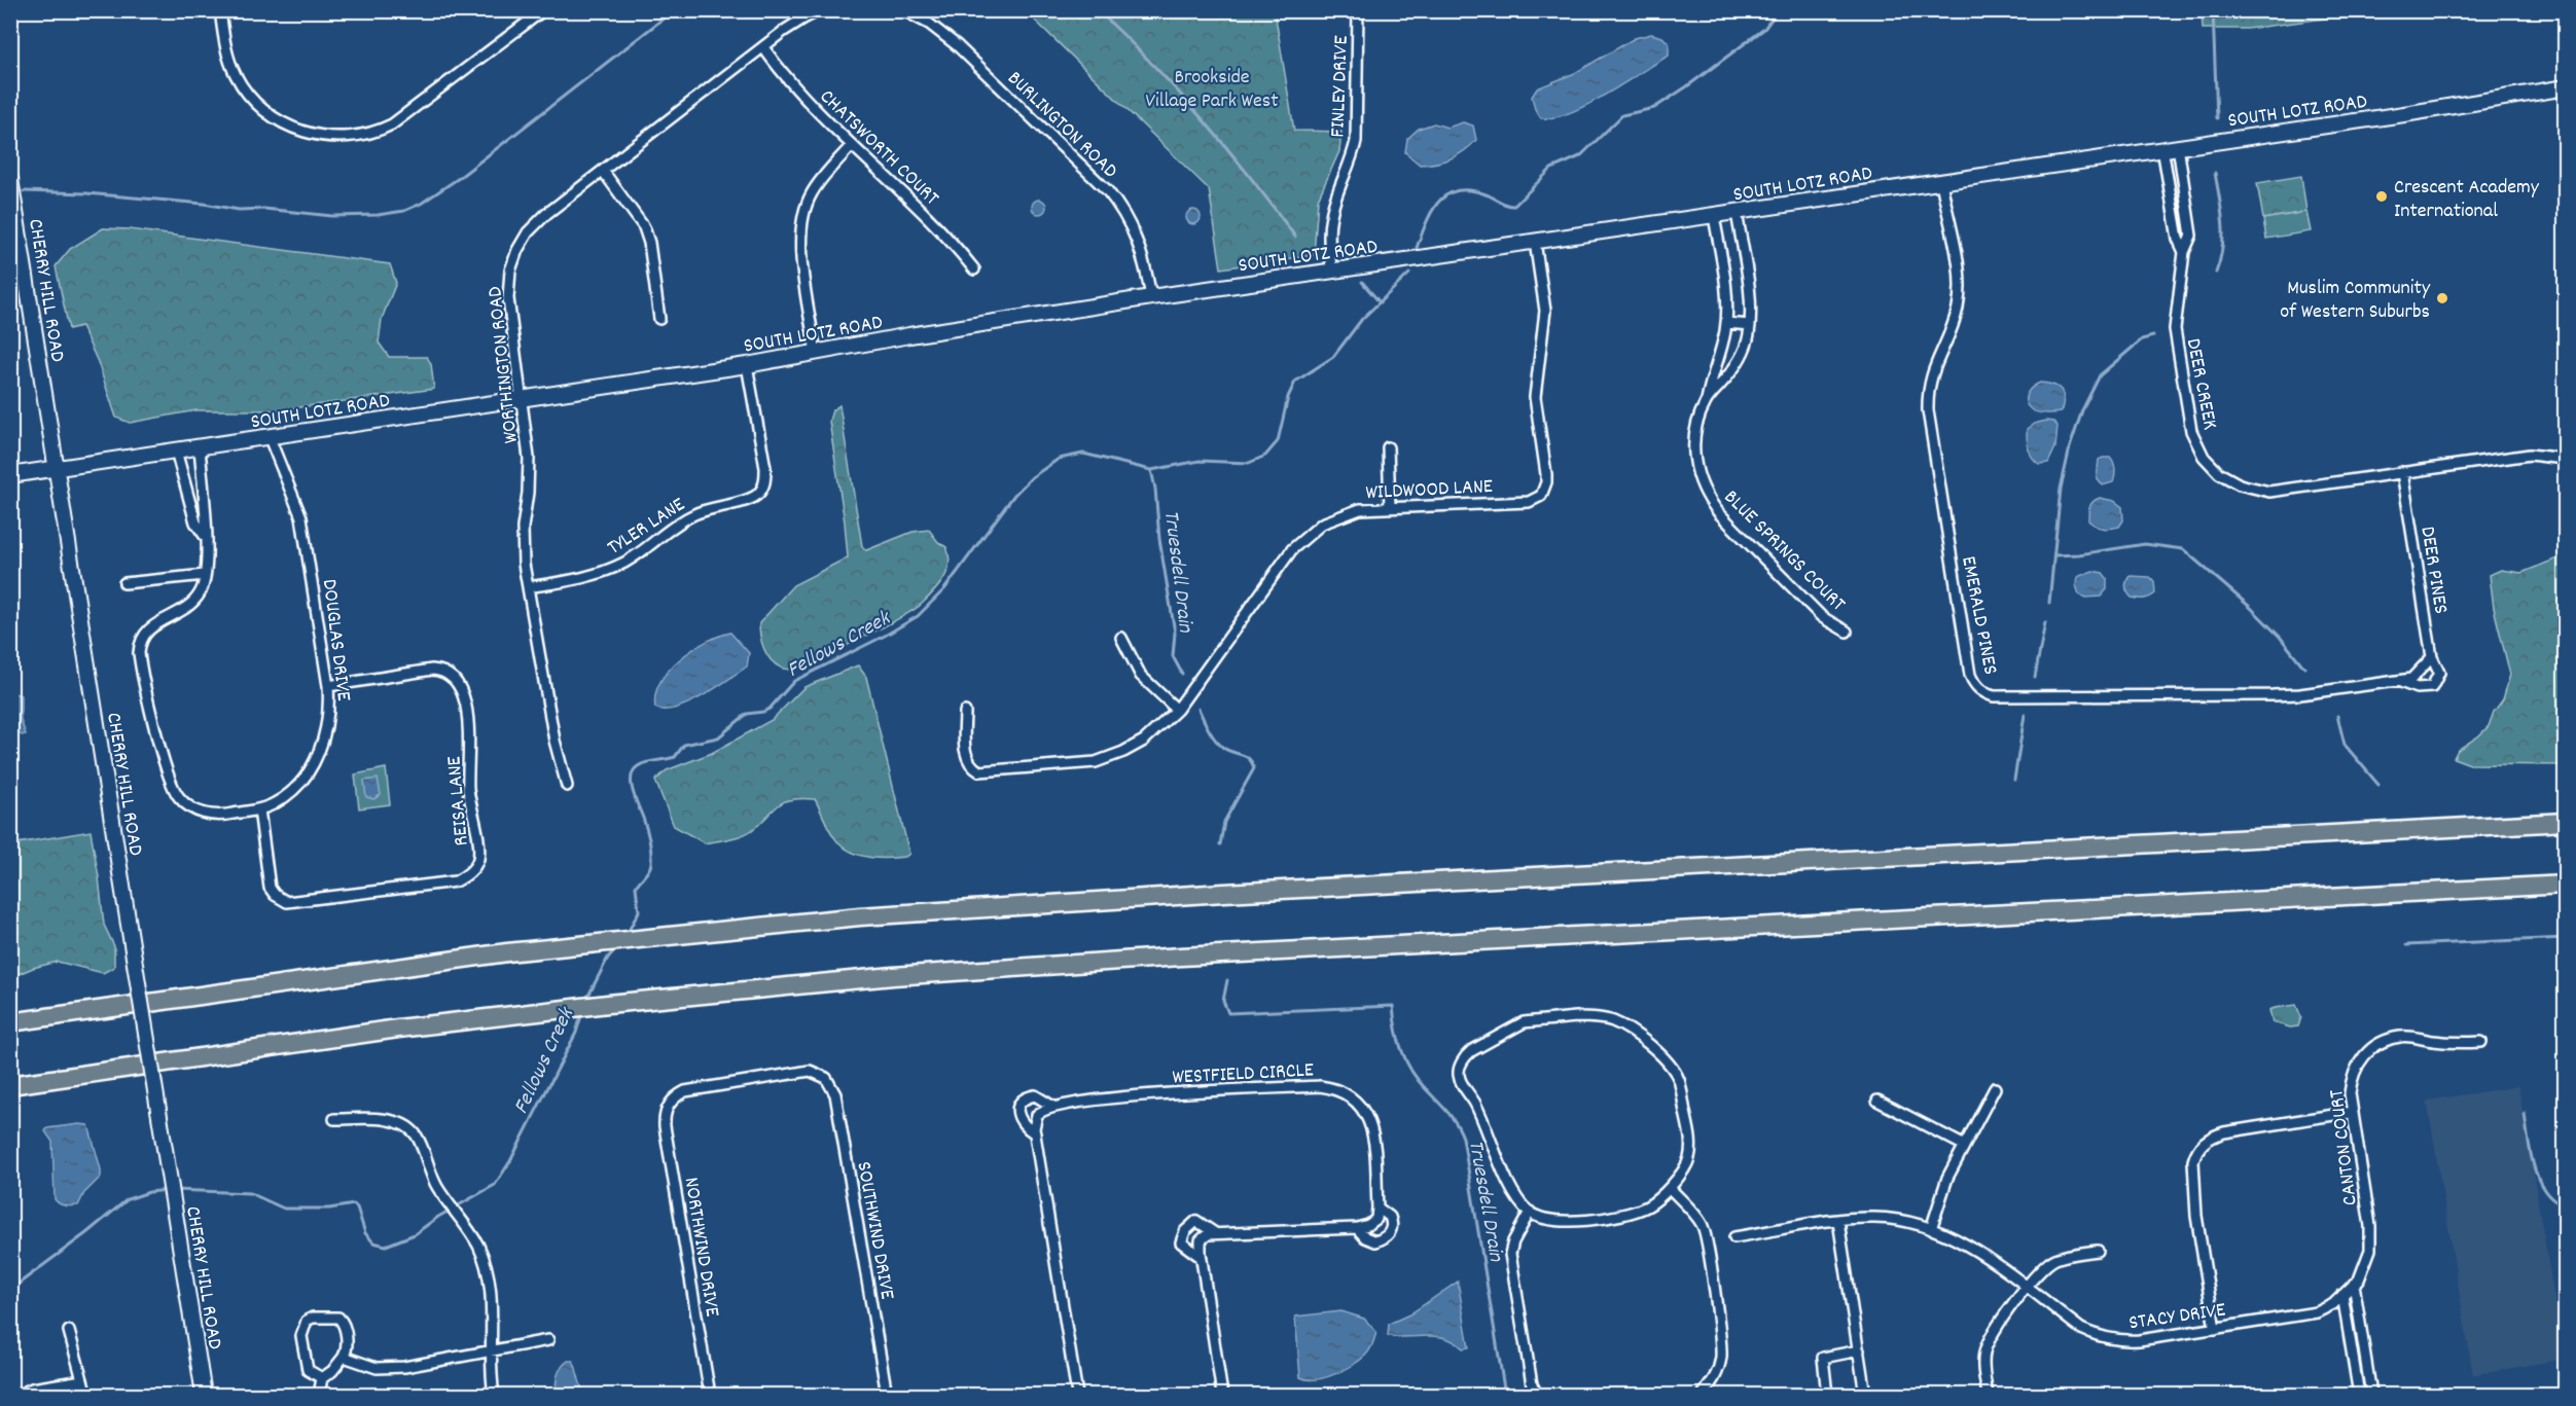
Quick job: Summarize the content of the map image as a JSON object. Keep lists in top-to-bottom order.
{
  "streets": {
    "street": [
      "FINLEY DRIVE",
      "SOUTH LOTZ ROAD",
      "BURLINGTON ROAD",
      "CHATSWORTH COURT",
      "CHERRY HILL ROAD",
      "WORTHINGTON ROAD",
      "DEER CREEK",
      "WILDWOOD LANE",
      "TYLER LANE",
      "BLUE SPRINGS COURT",
      "DEER PINES",
      "EMERALD PINES",
      "DOUGLAS DRIVE",
      "REISA LANE",
      "WESTFIELD CIRCLE",
      "CANTON COURT",
      "SOUTHWIND DRIVE",
      "NORTHWIND DRIVE",
      "STACY DRIVE"
    ]
  },
  "crossings": [
    ["FINLEY DRIVE", "SOUTH LOTZ ROAD"],
    ["SOUTH LOTZ ROAD", "BURLINGTON ROAD"],
    ["SOUTH LOTZ ROAD", "CHERRY HILL ROAD"],
    ["SOUTH LOTZ ROAD", "WORTHINGTON ROAD"],
    ["SOUTH LOTZ ROAD", "DEER CREEK"],
    ["SOUTH LOTZ ROAD", "WILDWOOD LANE"],
    ["SOUTH LOTZ ROAD", "TYLER LANE"],
    ["SOUTH LOTZ ROAD", "BLUE SPRINGS COURT"],
    ["SOUTH LOTZ ROAD", "EMERALD PINES"],
    ["SOUTH LOTZ ROAD", "DOUGLAS DRIVE"],
    ["CHATSWORTH COURT", "WORTHINGTON ROAD"],
    ["WORTHINGTON ROAD", "TYLER LANE"],
    ["DEER CREEK", "DEER PINES"],
    ["DEER PINES", "EMERALD PINES"],
    ["DOUGLAS DRIVE", "REISA LANE"],
    ["CANTON COURT", "STACY DRIVE"],
    ["SOUTHWIND DRIVE", "NORTHWIND DRIVE"]
  ],
  "water": ["Truesdell Drain", "Fellows Creek"],
  "parks": ["Brookside Village Park West"],
  "places": ["Crescent Academy International", "Muslim Community of Western Suburbs"]
}
